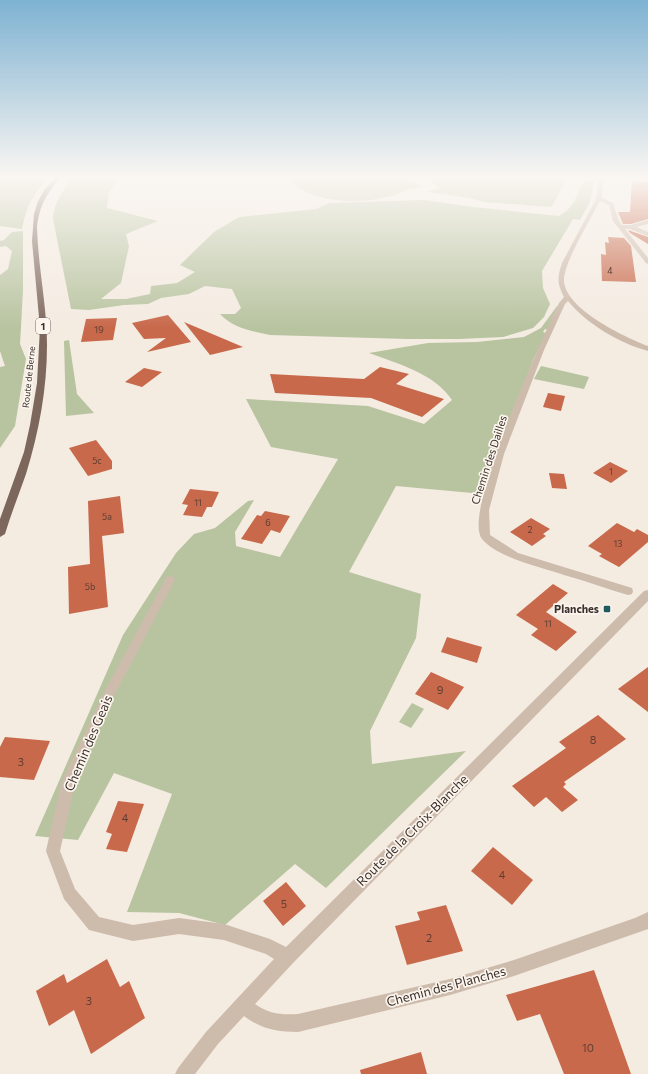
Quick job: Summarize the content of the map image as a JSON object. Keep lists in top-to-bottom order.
{
  "streets": {
    "main road": ["1", "Route de Berne"],
    "street": [
      "Chemin des Dailles",
      "Chemin des Geais",
      "Route de la Croix-Blanche",
      "Chemin des Planches"
    ]
  },
  "crossings": [
    ["Chemin des Geais", "Route de la Croix-Blanche"],
    ["Route de la Croix-Blanche", "Chemin des Planches"]
  ],
  "places": {
    "transit": ["Planches"]
  },
  "house_numbers": [
    "4",
    "19",
    "5c",
    "1",
    "11",
    "5a",
    "6",
    "2",
    "13",
    "5b",
    "11",
    "9",
    "8",
    "3",
    "4",
    "4",
    "5",
    "2",
    "3",
    "10"
  ]
}
